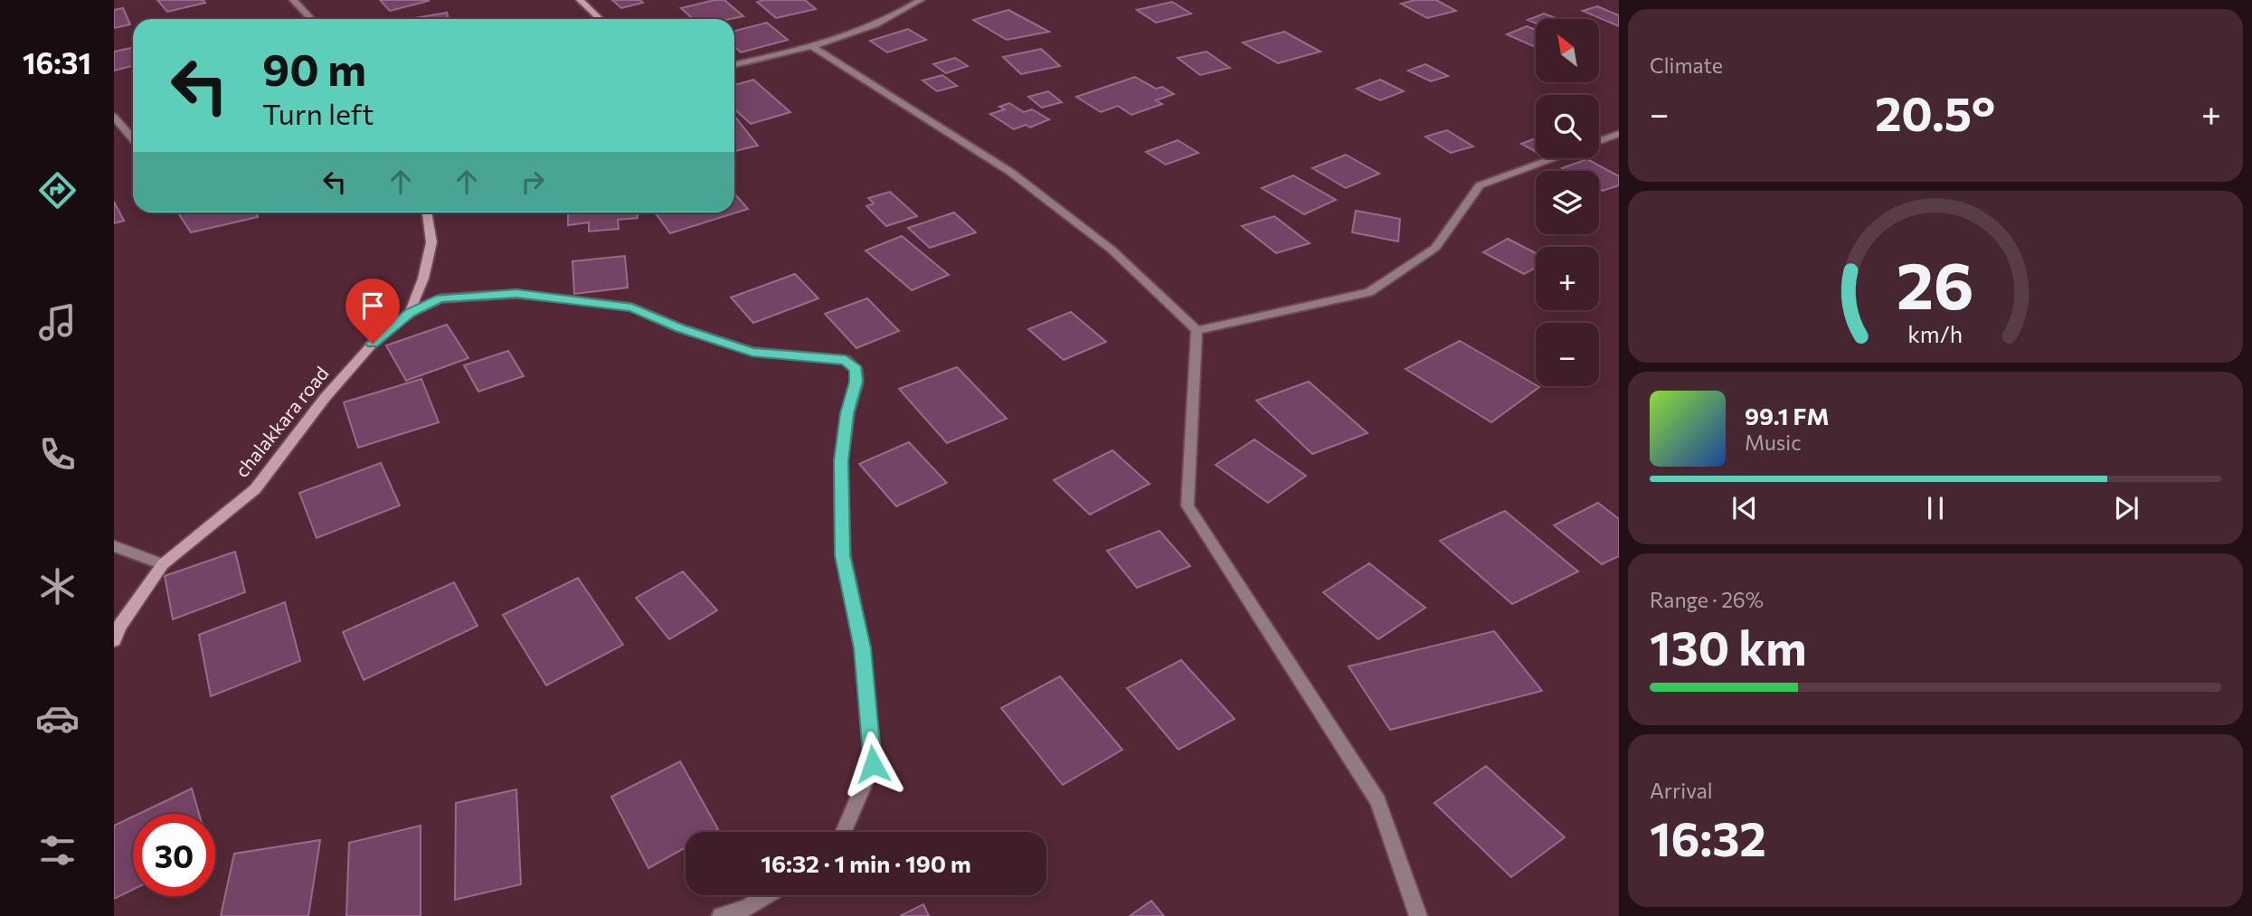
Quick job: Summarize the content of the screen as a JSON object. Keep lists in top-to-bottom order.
{
  "streets": {
    "main road": ["chalakkara road"]
  },
  "north": "top left",
  "page": {
    "tabs": "16:31",
    "tile": [
      "Climate",
      ["Range · 26%", "130 km"],
      ["Arrival", "16:32"]
    ],
    "map_buttons": ["+", "−"],
    "turn": ["90 m", "Turn left"],
    "heat": ["−", "20.5°", "+"],
    "song": ["99.1 FM", "Music"],
    "limit": "30",
    "trip": "16:32 · 1 min · 190 m",
    "gauge": ["26", "km/h"]
  }
}
